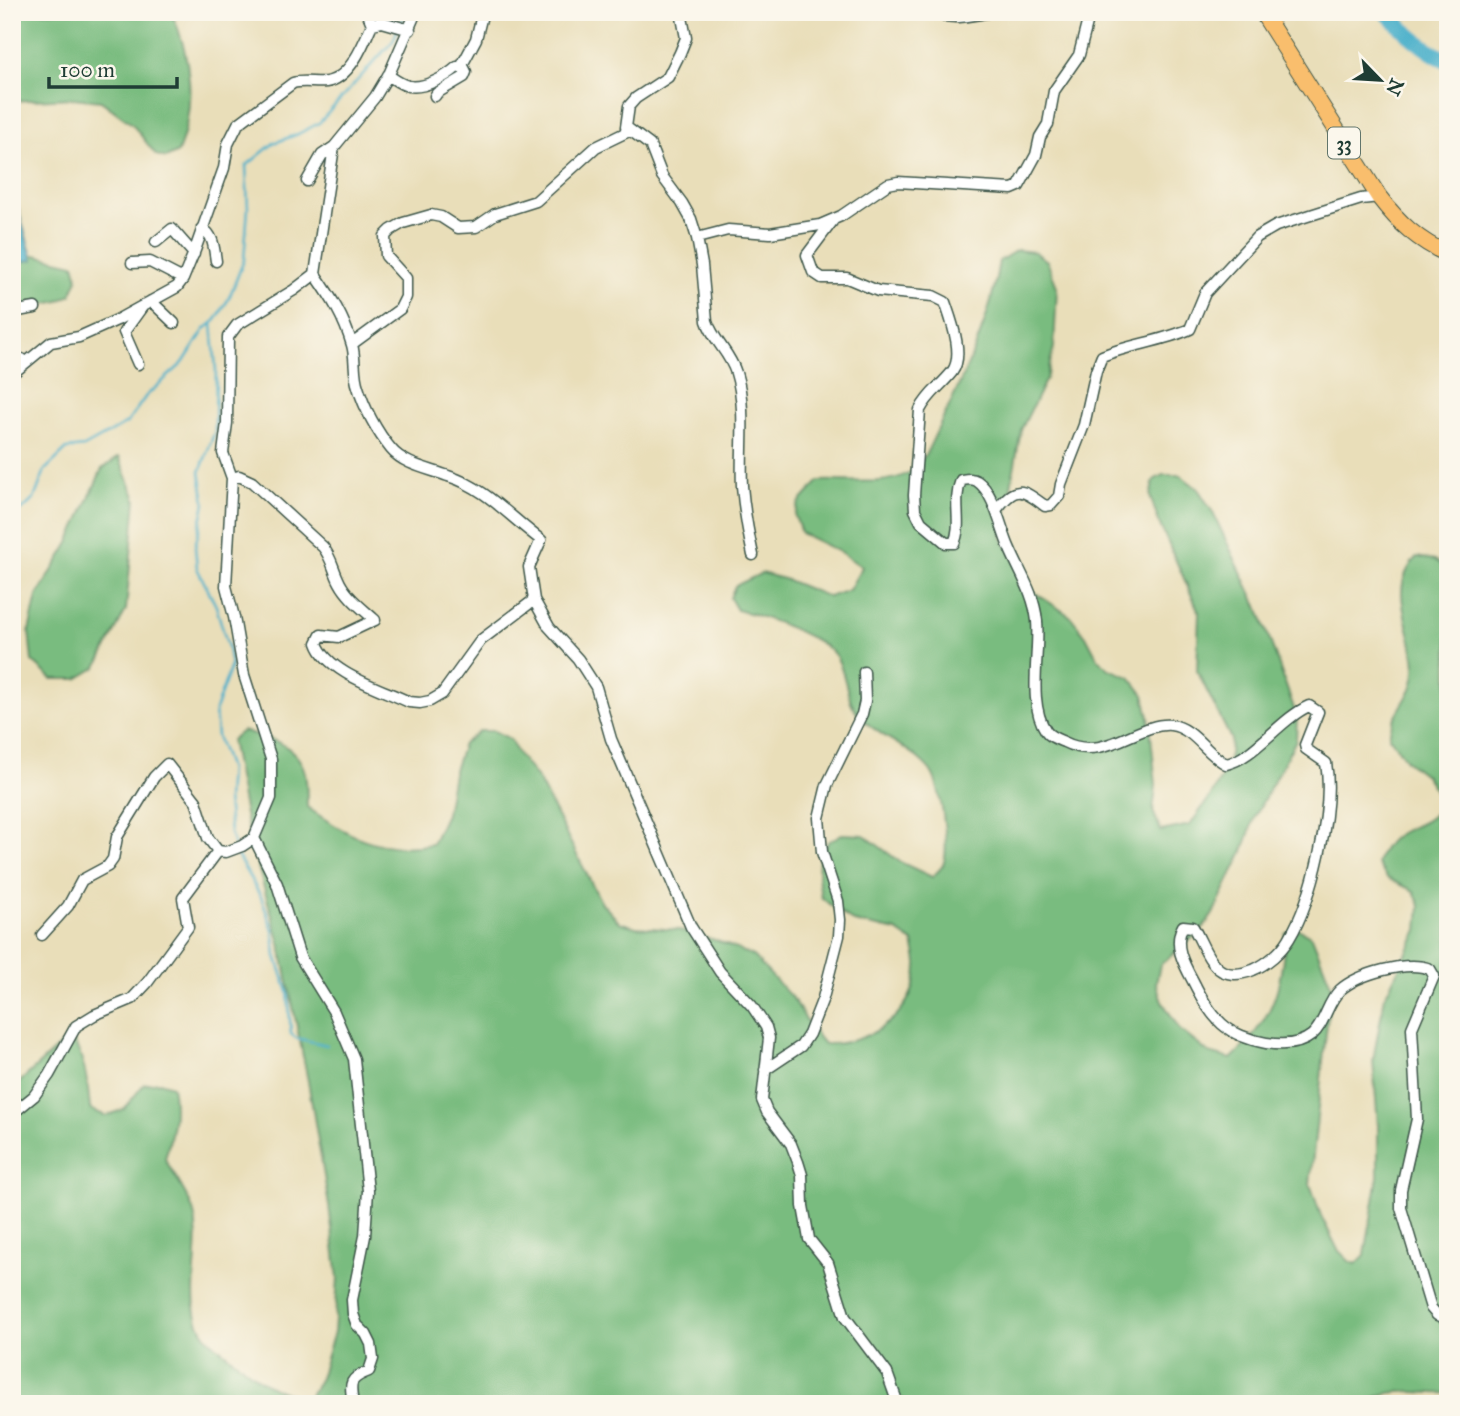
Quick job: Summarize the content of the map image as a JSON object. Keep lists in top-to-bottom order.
{
  "streets": {
    "main road": ["33"]
  },
  "scale_bar": "100 m",
  "north": "bottom right"
}
